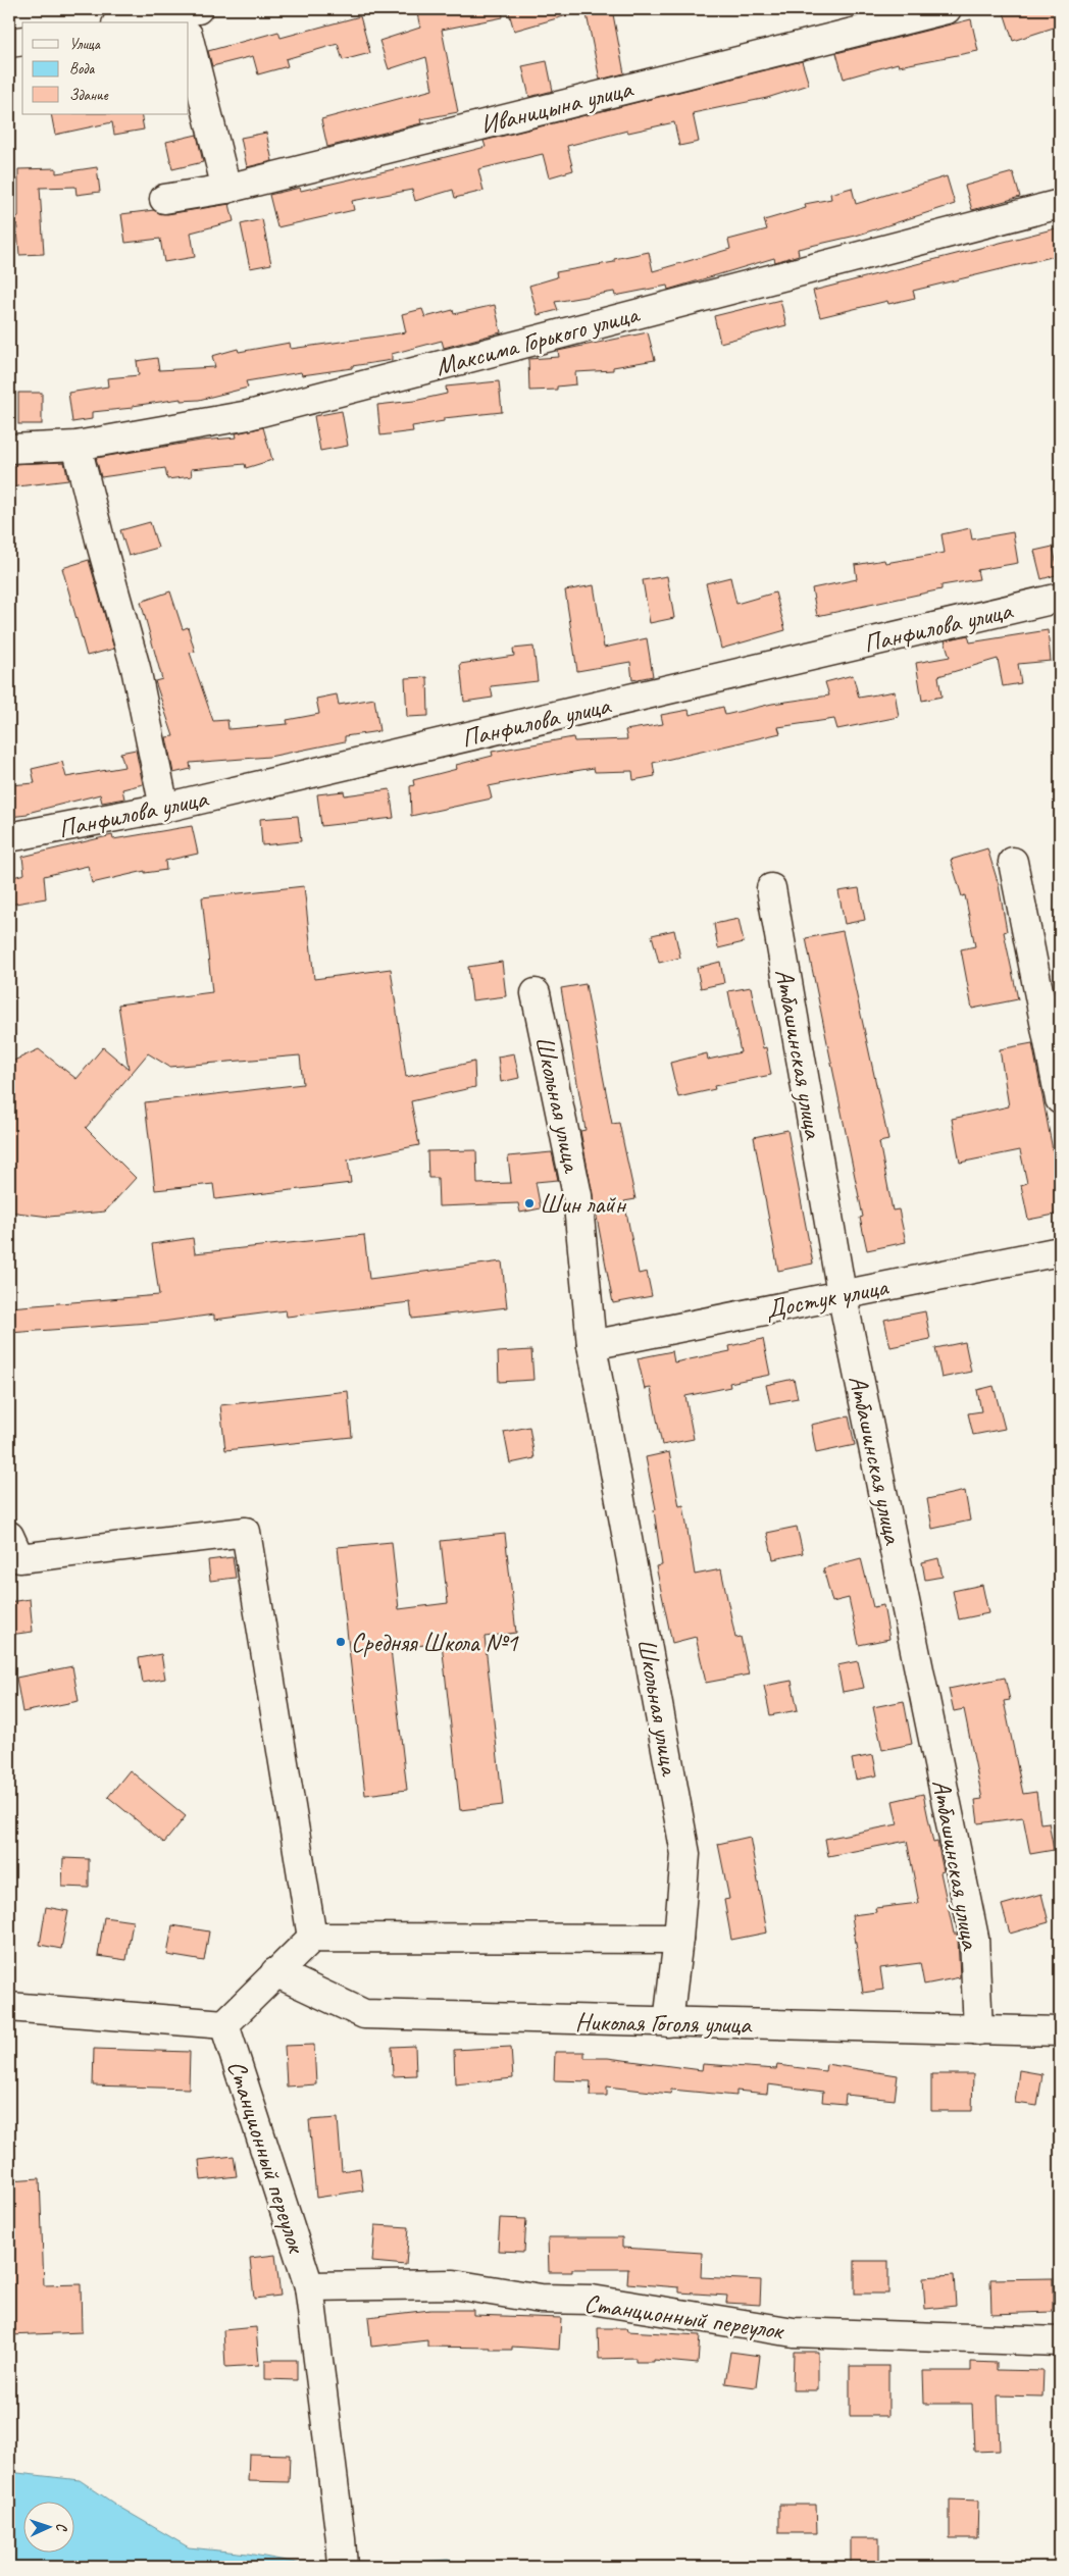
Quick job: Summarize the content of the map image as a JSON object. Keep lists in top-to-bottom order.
{
  "streets": {
    "street": [
      "Иваницына улица",
      "Максима Горького улица",
      "Панфилова улица",
      "Атбашинская улица",
      "Школьная улица",
      "Достук улица",
      "Николая Гоголя улица",
      "Станционный переулок"
    ]
  },
  "crossings": [
    ["Атбашинская улица", "Достук улица"],
    ["Атбашинская улица", "Николая Гоголя улица"],
    ["Школьная улица", "Достук улица"],
    ["Школьная улица", "Николая Гоголя улица"]
  ],
  "places": ["Шин лайн", "Средняя Школа №1"],
  "legend": ["Улица", "Вода", "Здание"],
  "north": "right"
}
